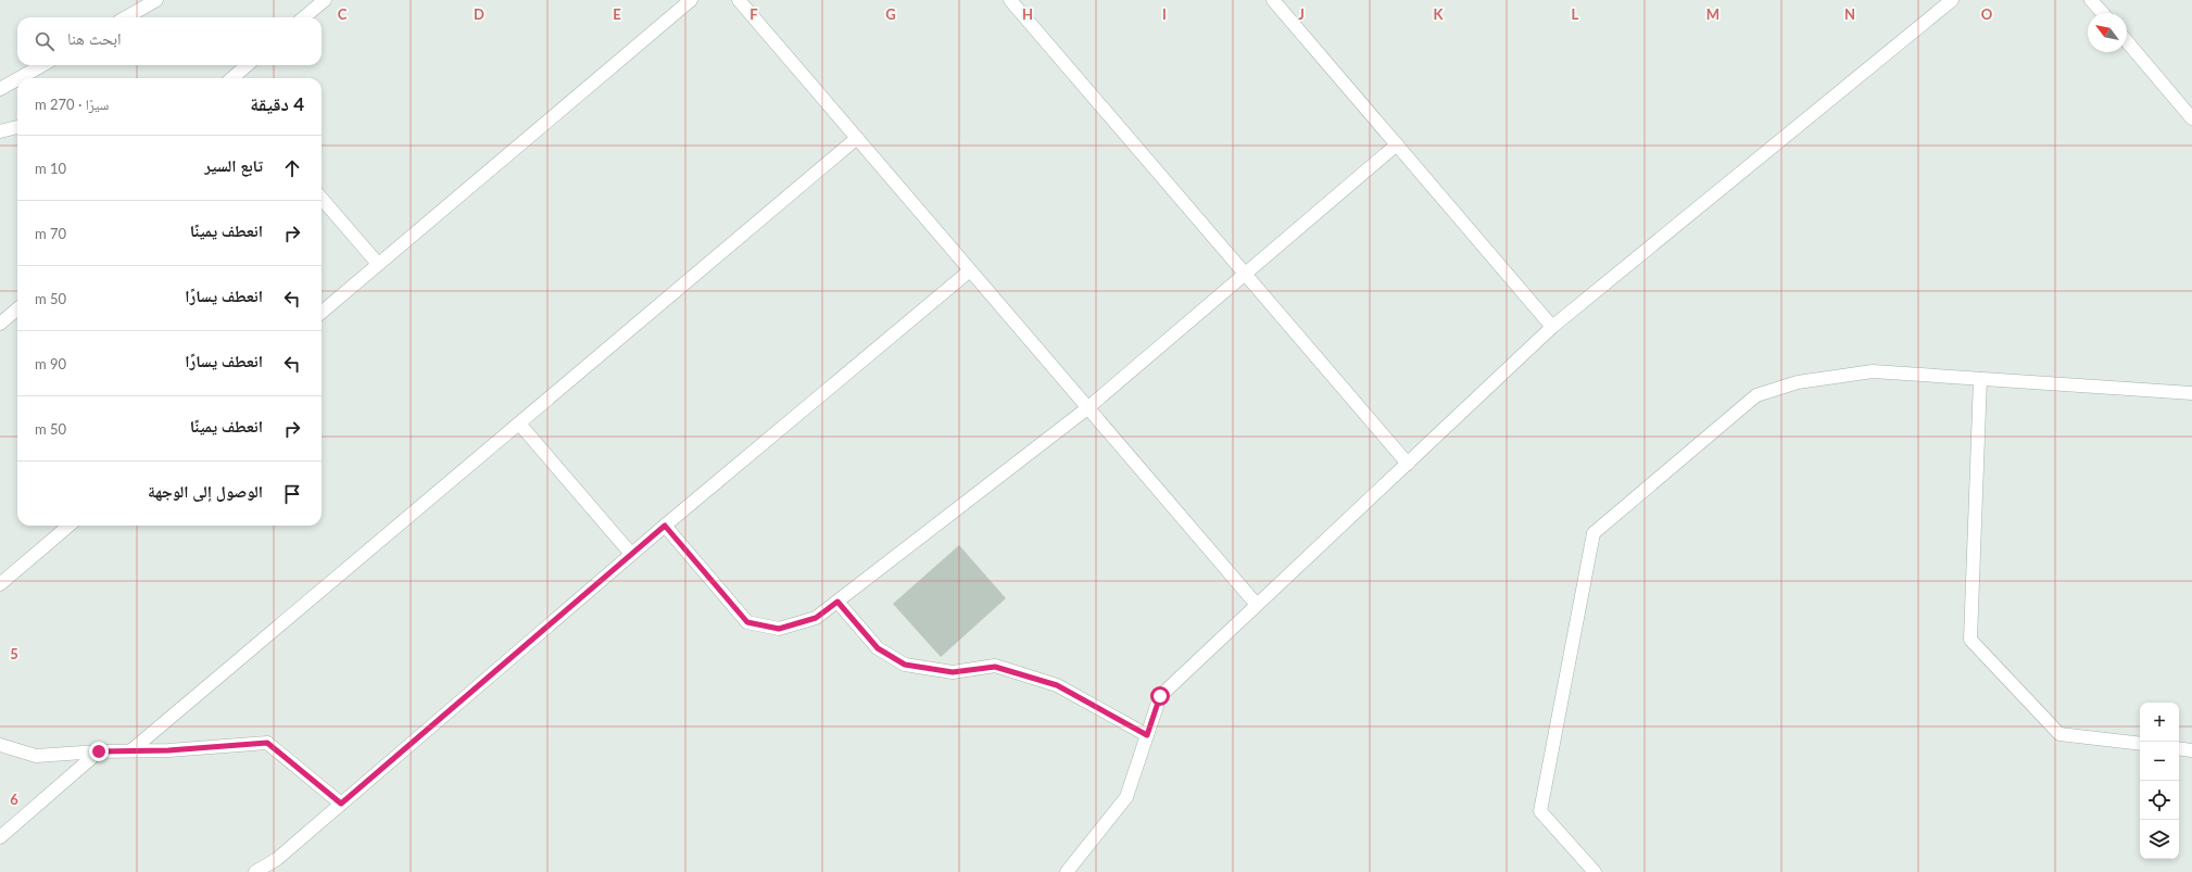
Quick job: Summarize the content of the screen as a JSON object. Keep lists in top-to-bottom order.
{
  "north": "top left",
  "page": {
    "search": "ابحث هنا",
    "heading": ["4 دقيقة", "سيرًا · 270 m"],
    "list": [
      ["تابع السير", "10 m"],
      ["انعطف يمينًا", "70 m"],
      ["انعطف يسارًا", "50 m"],
      ["انعطف يسارًا", "90 m"],
      ["انعطف يمينًا", "50 m"],
      "الوصول إلى الوجهة"
    ],
    "map_buttons": ["+", "−"]
  },
  "grid": {
    "columns": [
      "C",
      "D",
      "E",
      "F",
      "G",
      "H",
      "I",
      "J",
      "K",
      "L",
      "M",
      "N",
      "O"
    ],
    "rows": ["5", "6"]
  }
}
